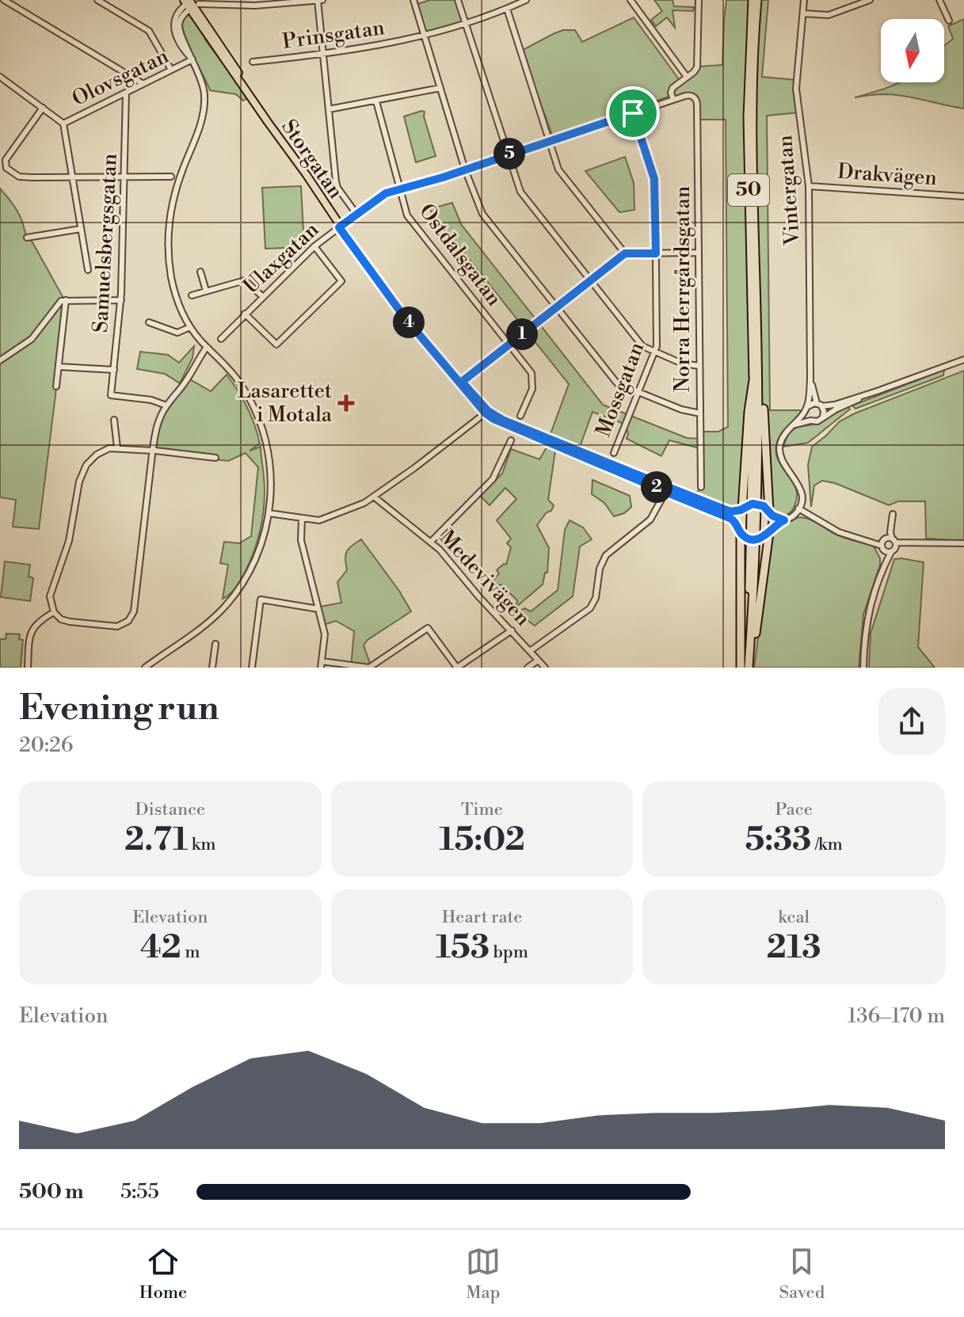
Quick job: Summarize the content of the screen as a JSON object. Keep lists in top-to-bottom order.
{
  "streets": {
    "highway": ["50"],
    "main road": ["Storgatan"],
    "street": [
      "Prinsgatan",
      "Olovsgatan",
      "Drakvägen",
      "Vintergatan",
      "Samuelsbergsgatan",
      "Ostdalsgatan",
      "Ulaxgatan",
      "Norra Herrgårdsgatan",
      "Mossgatan",
      "Medevivägen"
    ]
  },
  "crossings": [
    ["Olovsgatan", "Samuelsbergsgatan"],
    ["Storgatan", "50"],
    ["Storgatan", "Ulaxgatan"],
    ["Drakvägen", "Vintergatan"],
    ["Ostdalsgatan", "Ulaxgatan"],
    ["Ulaxgatan", "Norra Herrgårdsgatan"],
    ["Ulaxgatan", "Mossgatan"]
  ],
  "places": {
    "health": ["Lasarettet i Motala"]
  },
  "north": "bottom",
  "page": {
    "pins": [
      "5",
      "4",
      "1",
      "2"
    ],
    "heading": ["Evening run", "20:26"],
    "stats": [
      ["Distance", "2.71 km"],
      ["Time", "15:02"],
      ["Pace", "5:33 /km"],
      ["Elevation", "42 m"],
      ["Heart rate", "153 bpm"],
      ["kcal", "213"]
    ],
    "chart": ["Elevation", "136–170 m"],
    "list": [
      {
        "name": "500 m",
        "note": "5:55"
      }
    ],
    "tabs": ["Home", "Map", "Saved"]
  }
}
